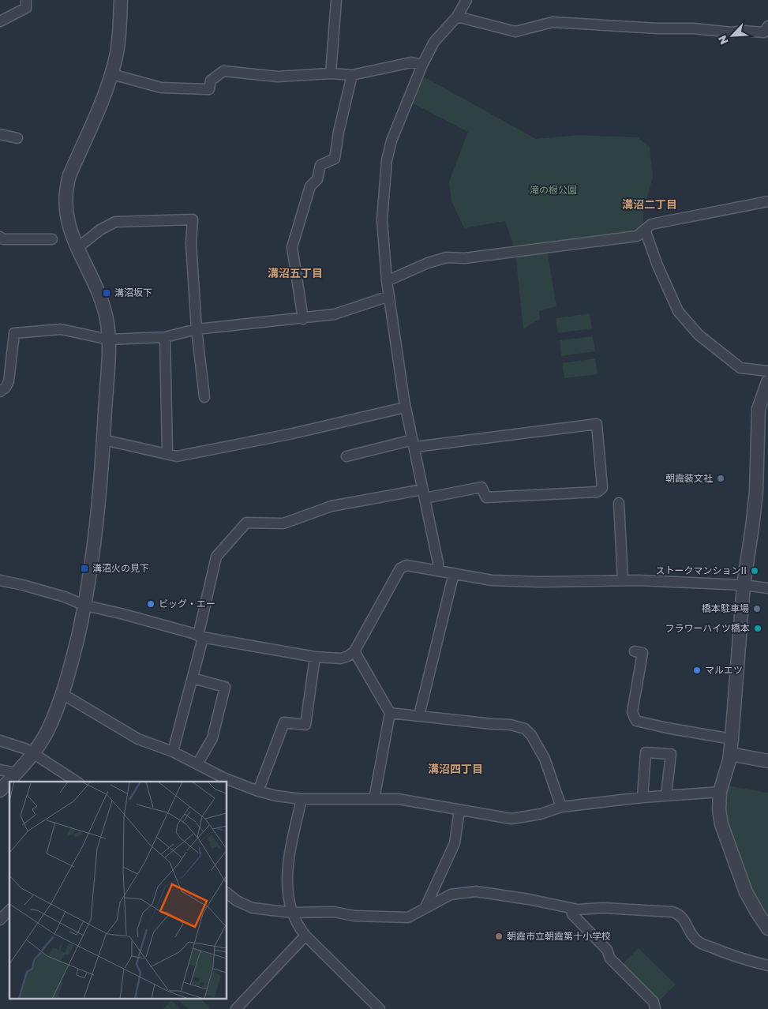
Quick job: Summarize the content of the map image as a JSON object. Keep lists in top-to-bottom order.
{
  "districts": ["溝沼二丁目", "溝沼五丁目", "溝沼四丁目"],
  "parks": ["滝の根公園"],
  "places": {
    "transit": ["溝沼坂下", "溝沼火の見下"],
    "other": [
      "朝霞装文社",
      "ストークマンションII",
      "ビッグ・エー",
      "橋本駐車場",
      "フラワーハイツ橋本",
      "マルエツ",
      "朝霞市立朝霞第十小学校"
    ]
  },
  "north": "bottom left"
}
